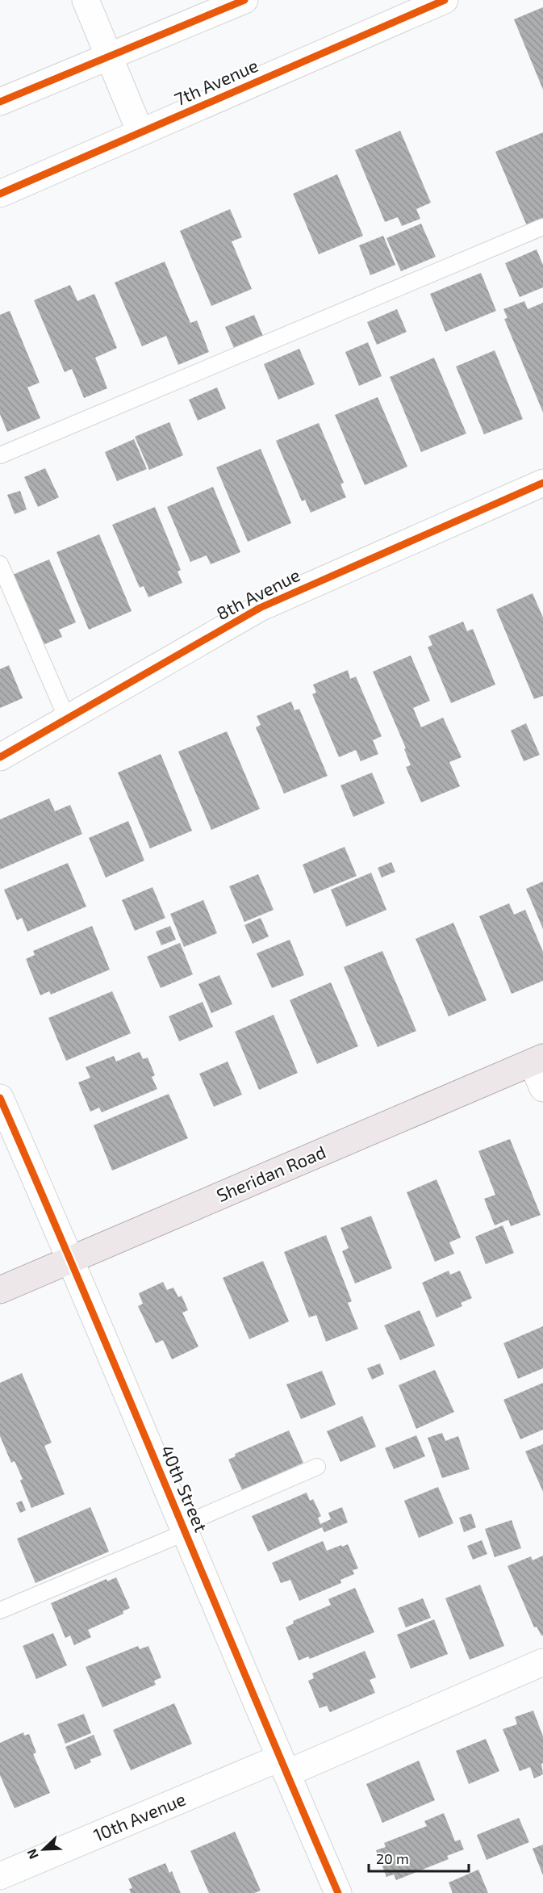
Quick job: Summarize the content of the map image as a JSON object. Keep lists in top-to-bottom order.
{
  "streets": {
    "main road": ["Sheridan Road"],
    "street": [
      "7th Avenue",
      "8th Avenue",
      "40th Street",
      "10th Avenue"
    ]
  },
  "crossings": [
    ["Sheridan Road", "40th Street"],
    ["40th Street", "10th Avenue"]
  ],
  "scale_bar": "20 m",
  "north": "bottom left"
}
